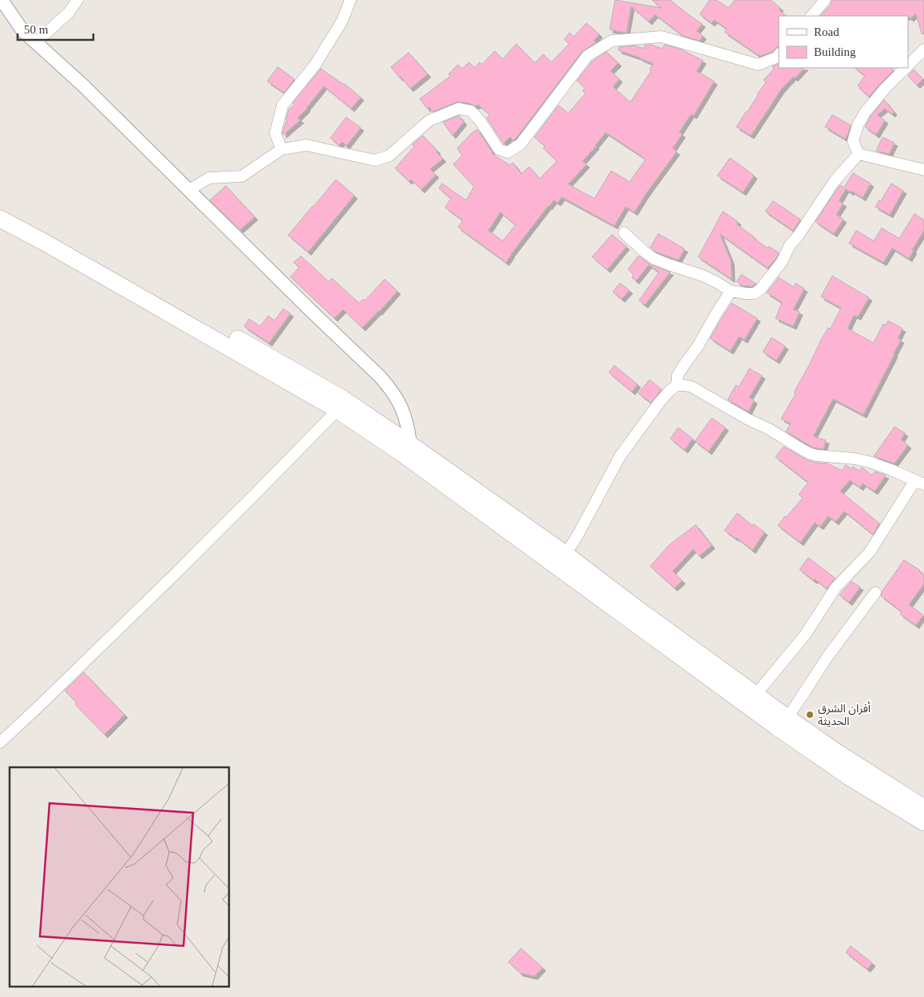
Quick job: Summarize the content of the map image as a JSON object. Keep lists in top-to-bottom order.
{
  "places": ["أفران الشرق الحديثة"],
  "legend": ["Road", "Building"],
  "scale_bar": "50 m"
}
